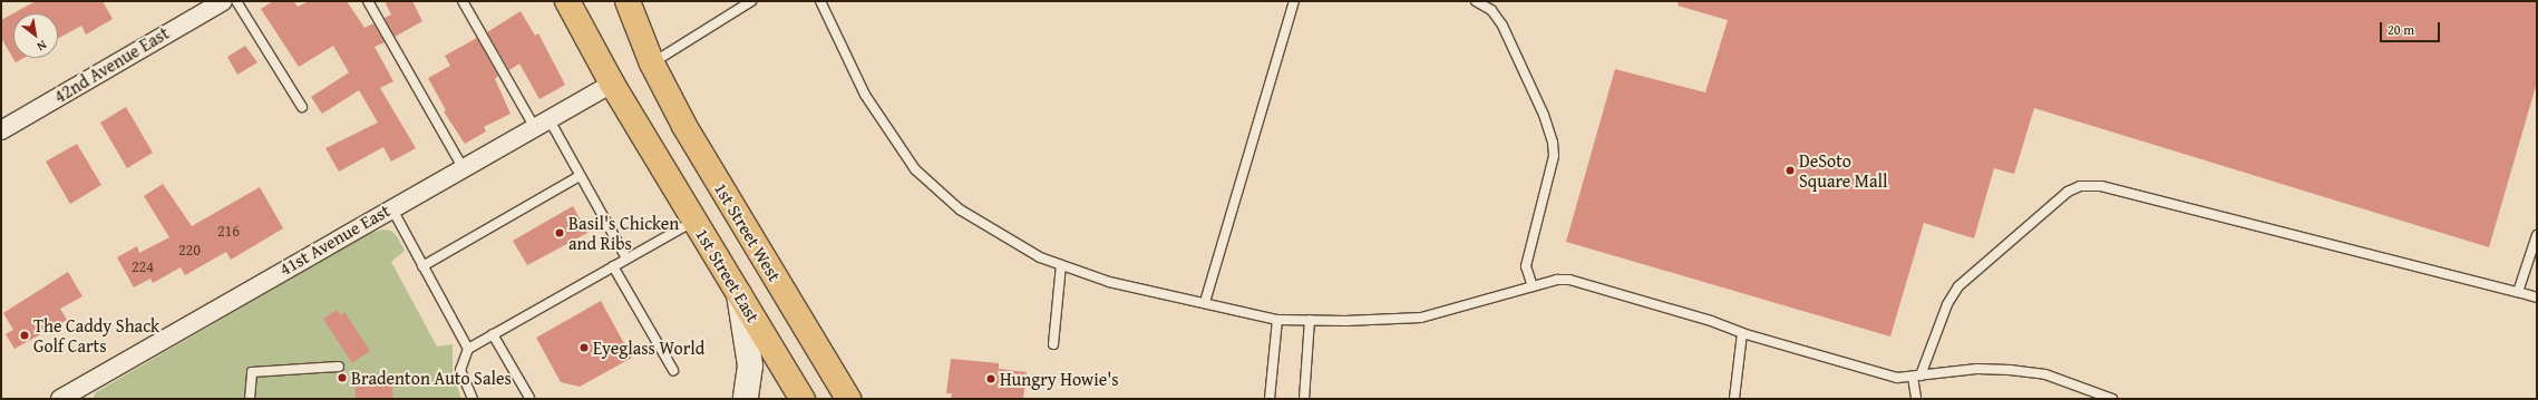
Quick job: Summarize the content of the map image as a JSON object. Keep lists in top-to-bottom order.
{
  "streets": {
    "main road": ["1st Street West", "1st Street East"],
    "street": ["42nd Avenue East", "41st Avenue East"]
  },
  "crossings": [
    ["41st Avenue East", "1st Street East"]
  ],
  "places": [
    "DeSoto Square Mall",
    "Basil's Chicken and Ribs",
    "The Caddy Shack Golf Carts",
    "Eyeglass World",
    "Bradenton Auto Sales",
    "Hungry Howie's"
  ],
  "house_numbers": ["216", "220", "224"],
  "scale_bar": "20 m",
  "north": "bottom right"
}
